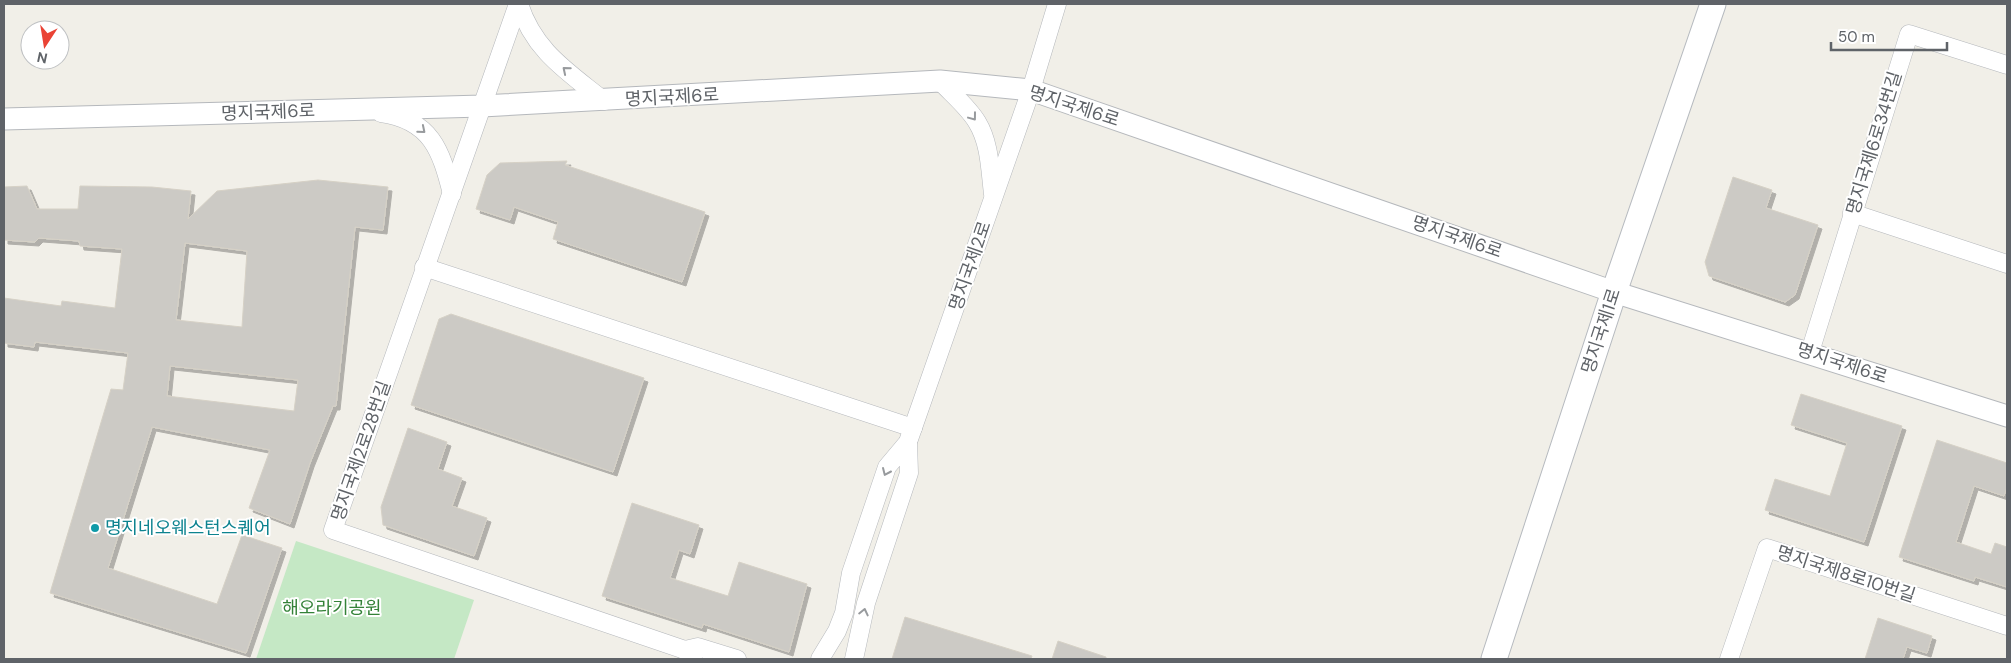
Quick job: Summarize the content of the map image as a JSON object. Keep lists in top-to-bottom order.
{
  "streets": {
    "main road": ["명지국제1로"],
    "street": [
      "명지국제6로",
      "명지국제6로34번길",
      "명지국제2로",
      "명지국제2로28번길",
      "명지국제8로10번길"
    ]
  },
  "crossings": [
    ["명지국제6로", "명지국제6로34번길"],
    ["명지국제6로", "명지국제2로"],
    ["명지국제6로", "명지국제1로"],
    ["명지국제6로", "명지국제2로28번길"]
  ],
  "parks": ["해오라기공원"],
  "places": ["명지네오웨스턴스퀘어"],
  "scale_bar": "50 m",
  "north": "bottom"
}
